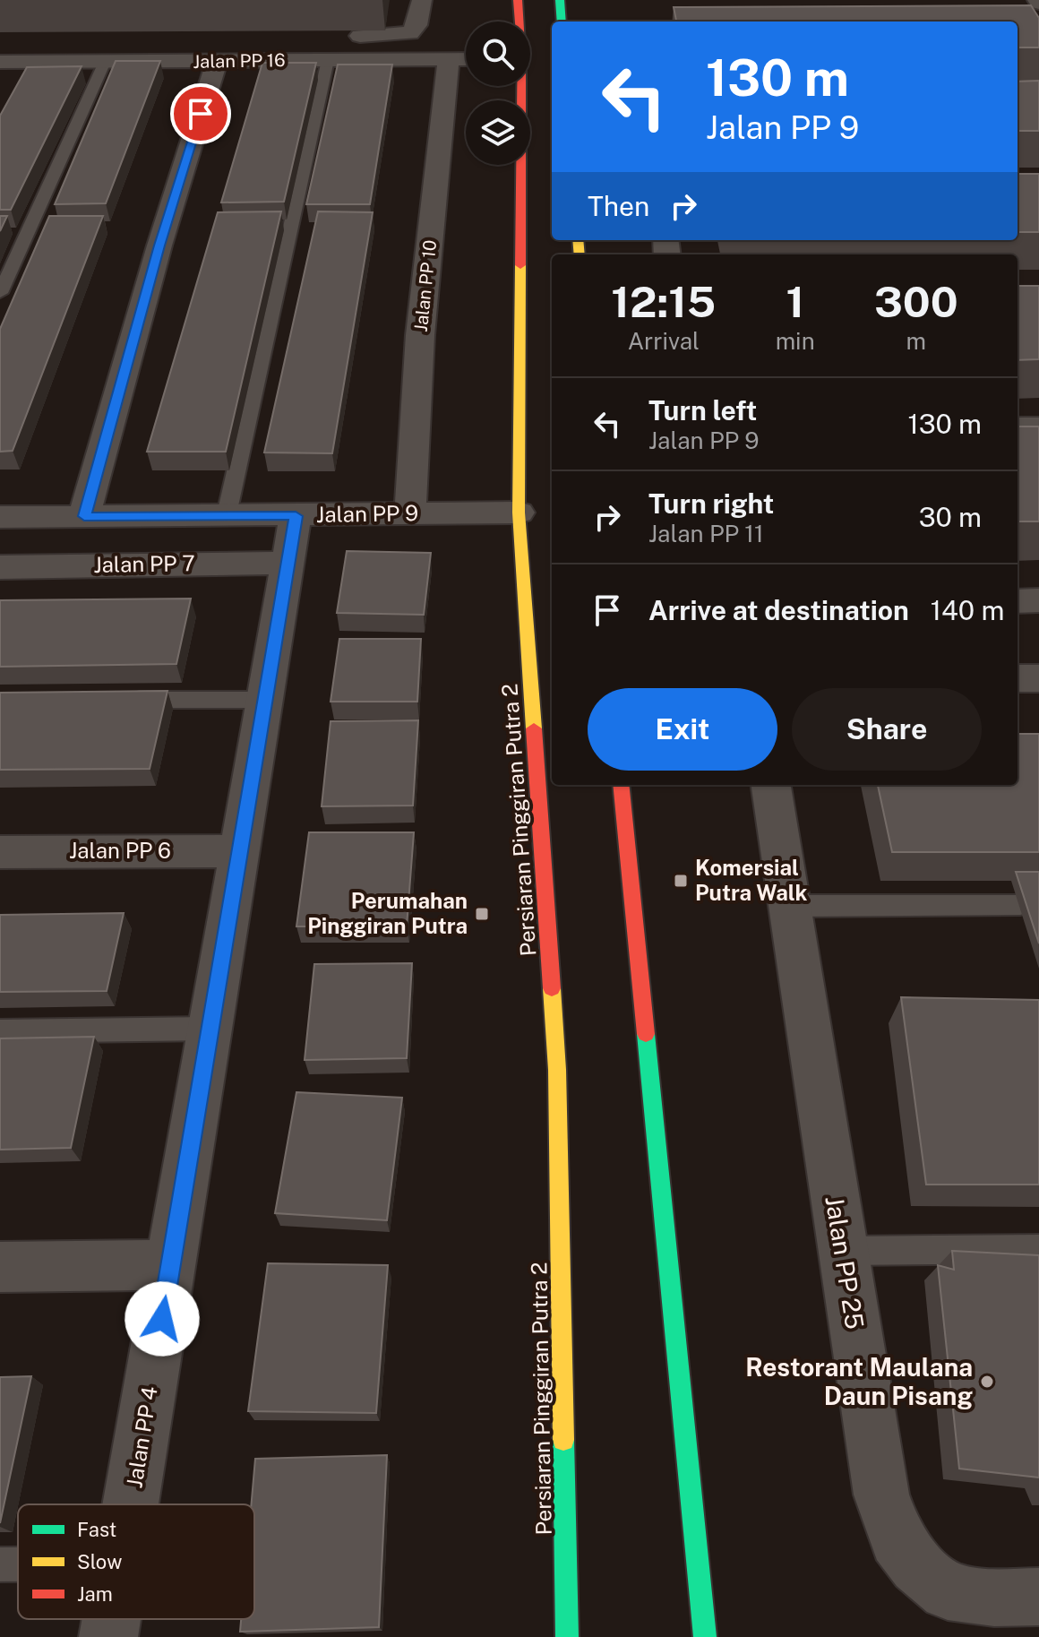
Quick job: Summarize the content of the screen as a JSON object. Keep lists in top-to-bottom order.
{
  "streets": {
    "street": [
      "Jalan PP 16",
      "Jalan PP 10",
      "Jalan PP 9",
      "Jalan PP 7",
      "Persiaran Pinggiran Putra 2",
      "Jalan PP 6",
      "Jalan PP 25",
      "Jalan PP 4"
    ]
  },
  "crossings": [
    ["Jalan PP 16", "Jalan PP 10"],
    ["Jalan PP 10", "Jalan PP 9"],
    ["Jalan PP 9", "Persiaran Pinggiran Putra 2"],
    ["Jalan PP 9", "Jalan PP 4"],
    ["Jalan PP 7", "Jalan PP 4"],
    ["Jalan PP 6", "Jalan PP 4"]
  ],
  "places": {
    "transit": ["Komersial Putra Walk", "Perumahan Pinggiran Putra"],
    "other": ["Restorant Maulana Daun Pisang"]
  },
  "legend": ["Fast", "Slow", "Jam"],
  "page": {
    "turn": ["130 m", "Jalan PP 9"],
    "then": "Then",
    "eta": [
      "12:15",
      "Arrival",
      "1",
      "min",
      "300",
      "m"
    ],
    "list": [
      {
        "name": "Turn left",
        "note": "Jalan PP 9",
        "value": "130 m"
      },
      {
        "name": "Turn right",
        "note": "Jalan PP 11",
        "value": "30 m"
      },
      {
        "name": "Arrive at destination",
        "value": "140 m"
      }
    ],
    "buttons": ["Exit", "Share"]
  }
}
